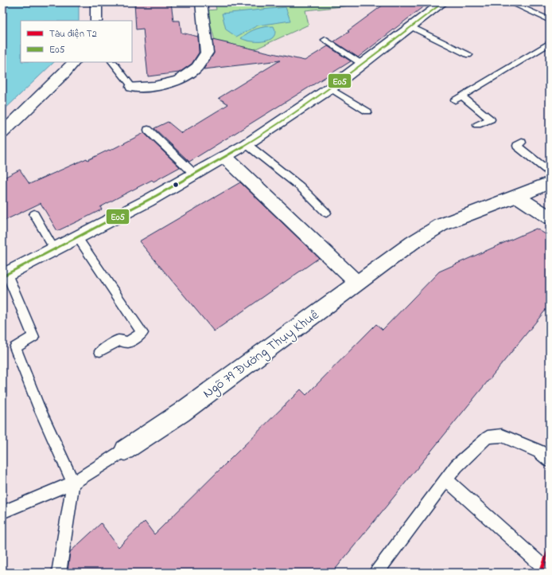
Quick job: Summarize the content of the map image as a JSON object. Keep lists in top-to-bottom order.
{
  "streets": {
    "street": ["Ngõ 79 Đường Thụy Khuê"]
  },
  "lines": ["transit line E05", "metro line T2"],
  "legend": ["Tàu điện T2", "E05"]
}
